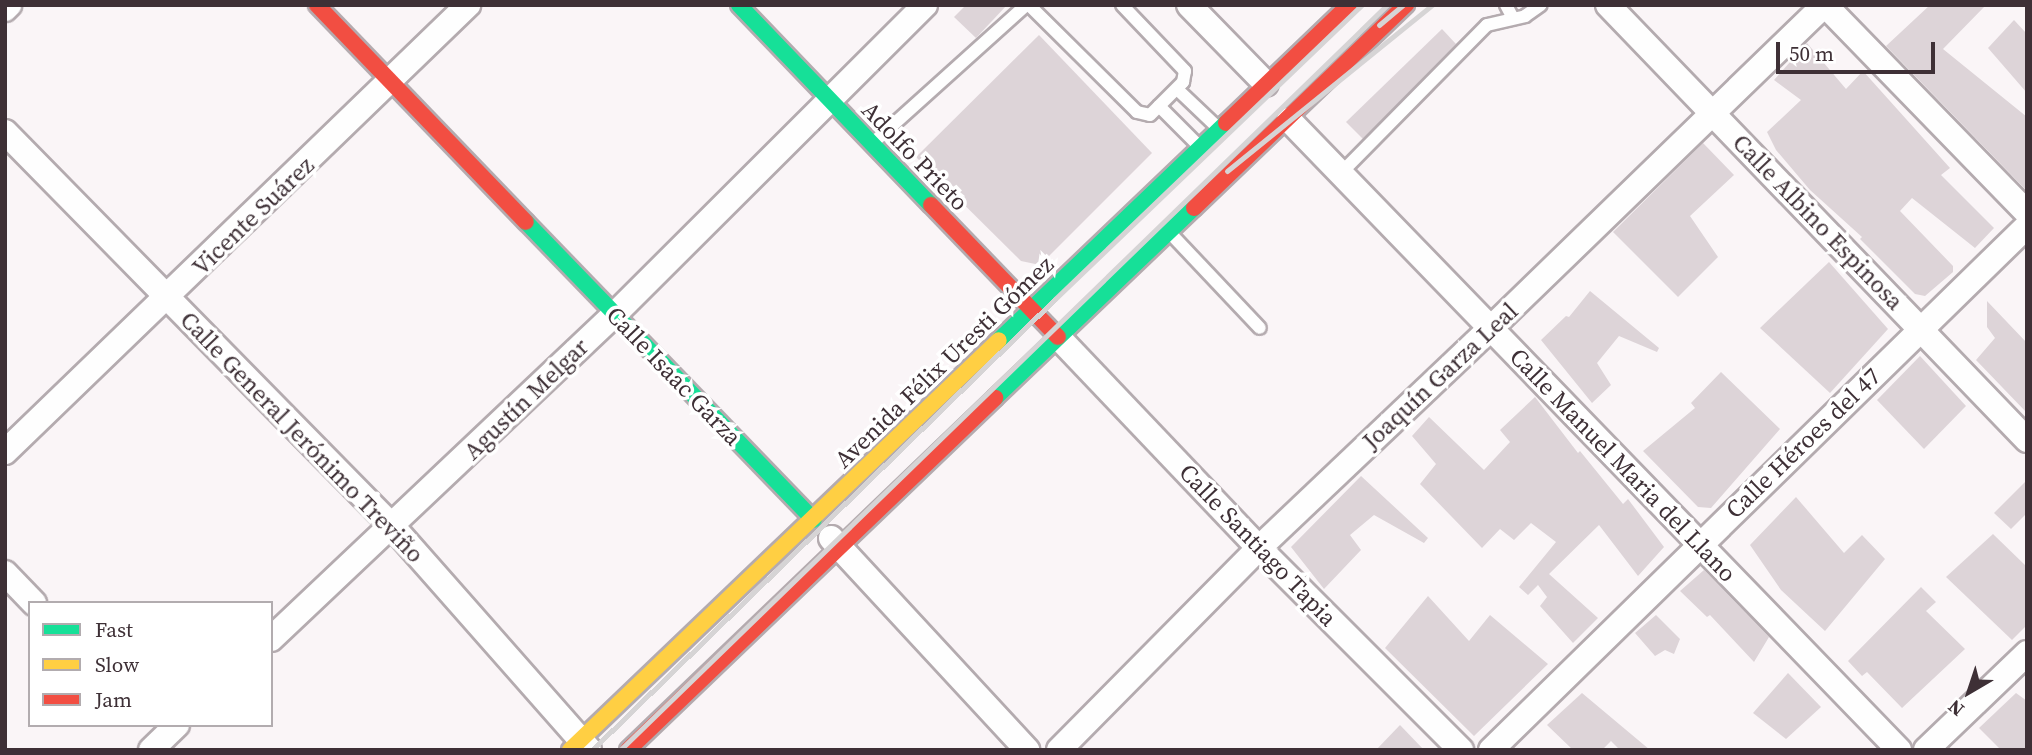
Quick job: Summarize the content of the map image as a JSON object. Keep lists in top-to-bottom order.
{
  "streets": {
    "main road": ["Adolfo Prieto", "Avenida Félix Uresti Gómez", "Calle Isaac Garza"],
    "street": [
      "Vicente Suárez",
      "Calle Albino Espinosa",
      "Joaquín Garza Leal",
      "Agustín Melgar",
      "Calle General Jerónimo Treviño",
      "Calle Héroes del 47",
      "Calle Manuel Maria del Llano",
      "Calle Santiago Tapia"
    ]
  },
  "crossings": [
    ["Adolfo Prieto", "Avenida Félix Uresti Gómez"],
    ["Adolfo Prieto", "Agustín Melgar"],
    ["Adolfo Prieto", "Calle Santiago Tapia"],
    ["Vicente Suárez", "Calle Isaac Garza"],
    ["Vicente Suárez", "Calle General Jerónimo Treviño"],
    ["Calle Albino Espinosa", "Joaquín Garza Leal"],
    ["Calle Albino Espinosa", "Calle Héroes del 47"],
    ["Avenida Félix Uresti Gómez", "Calle Isaac Garza"],
    ["Avenida Félix Uresti Gómez", "Calle General Jerónimo Treviño"],
    ["Calle Isaac Garza", "Agustín Melgar"],
    ["Joaquín Garza Leal", "Calle Manuel Maria del Llano"],
    ["Joaquín Garza Leal", "Calle Santiago Tapia"],
    ["Agustín Melgar", "Calle General Jerónimo Treviño"],
    ["Calle Héroes del 47", "Calle Manuel Maria del Llano"]
  ],
  "legend": ["Fast", "Slow", "Jam"],
  "scale_bar": "50 m",
  "north": "bottom left"
}
